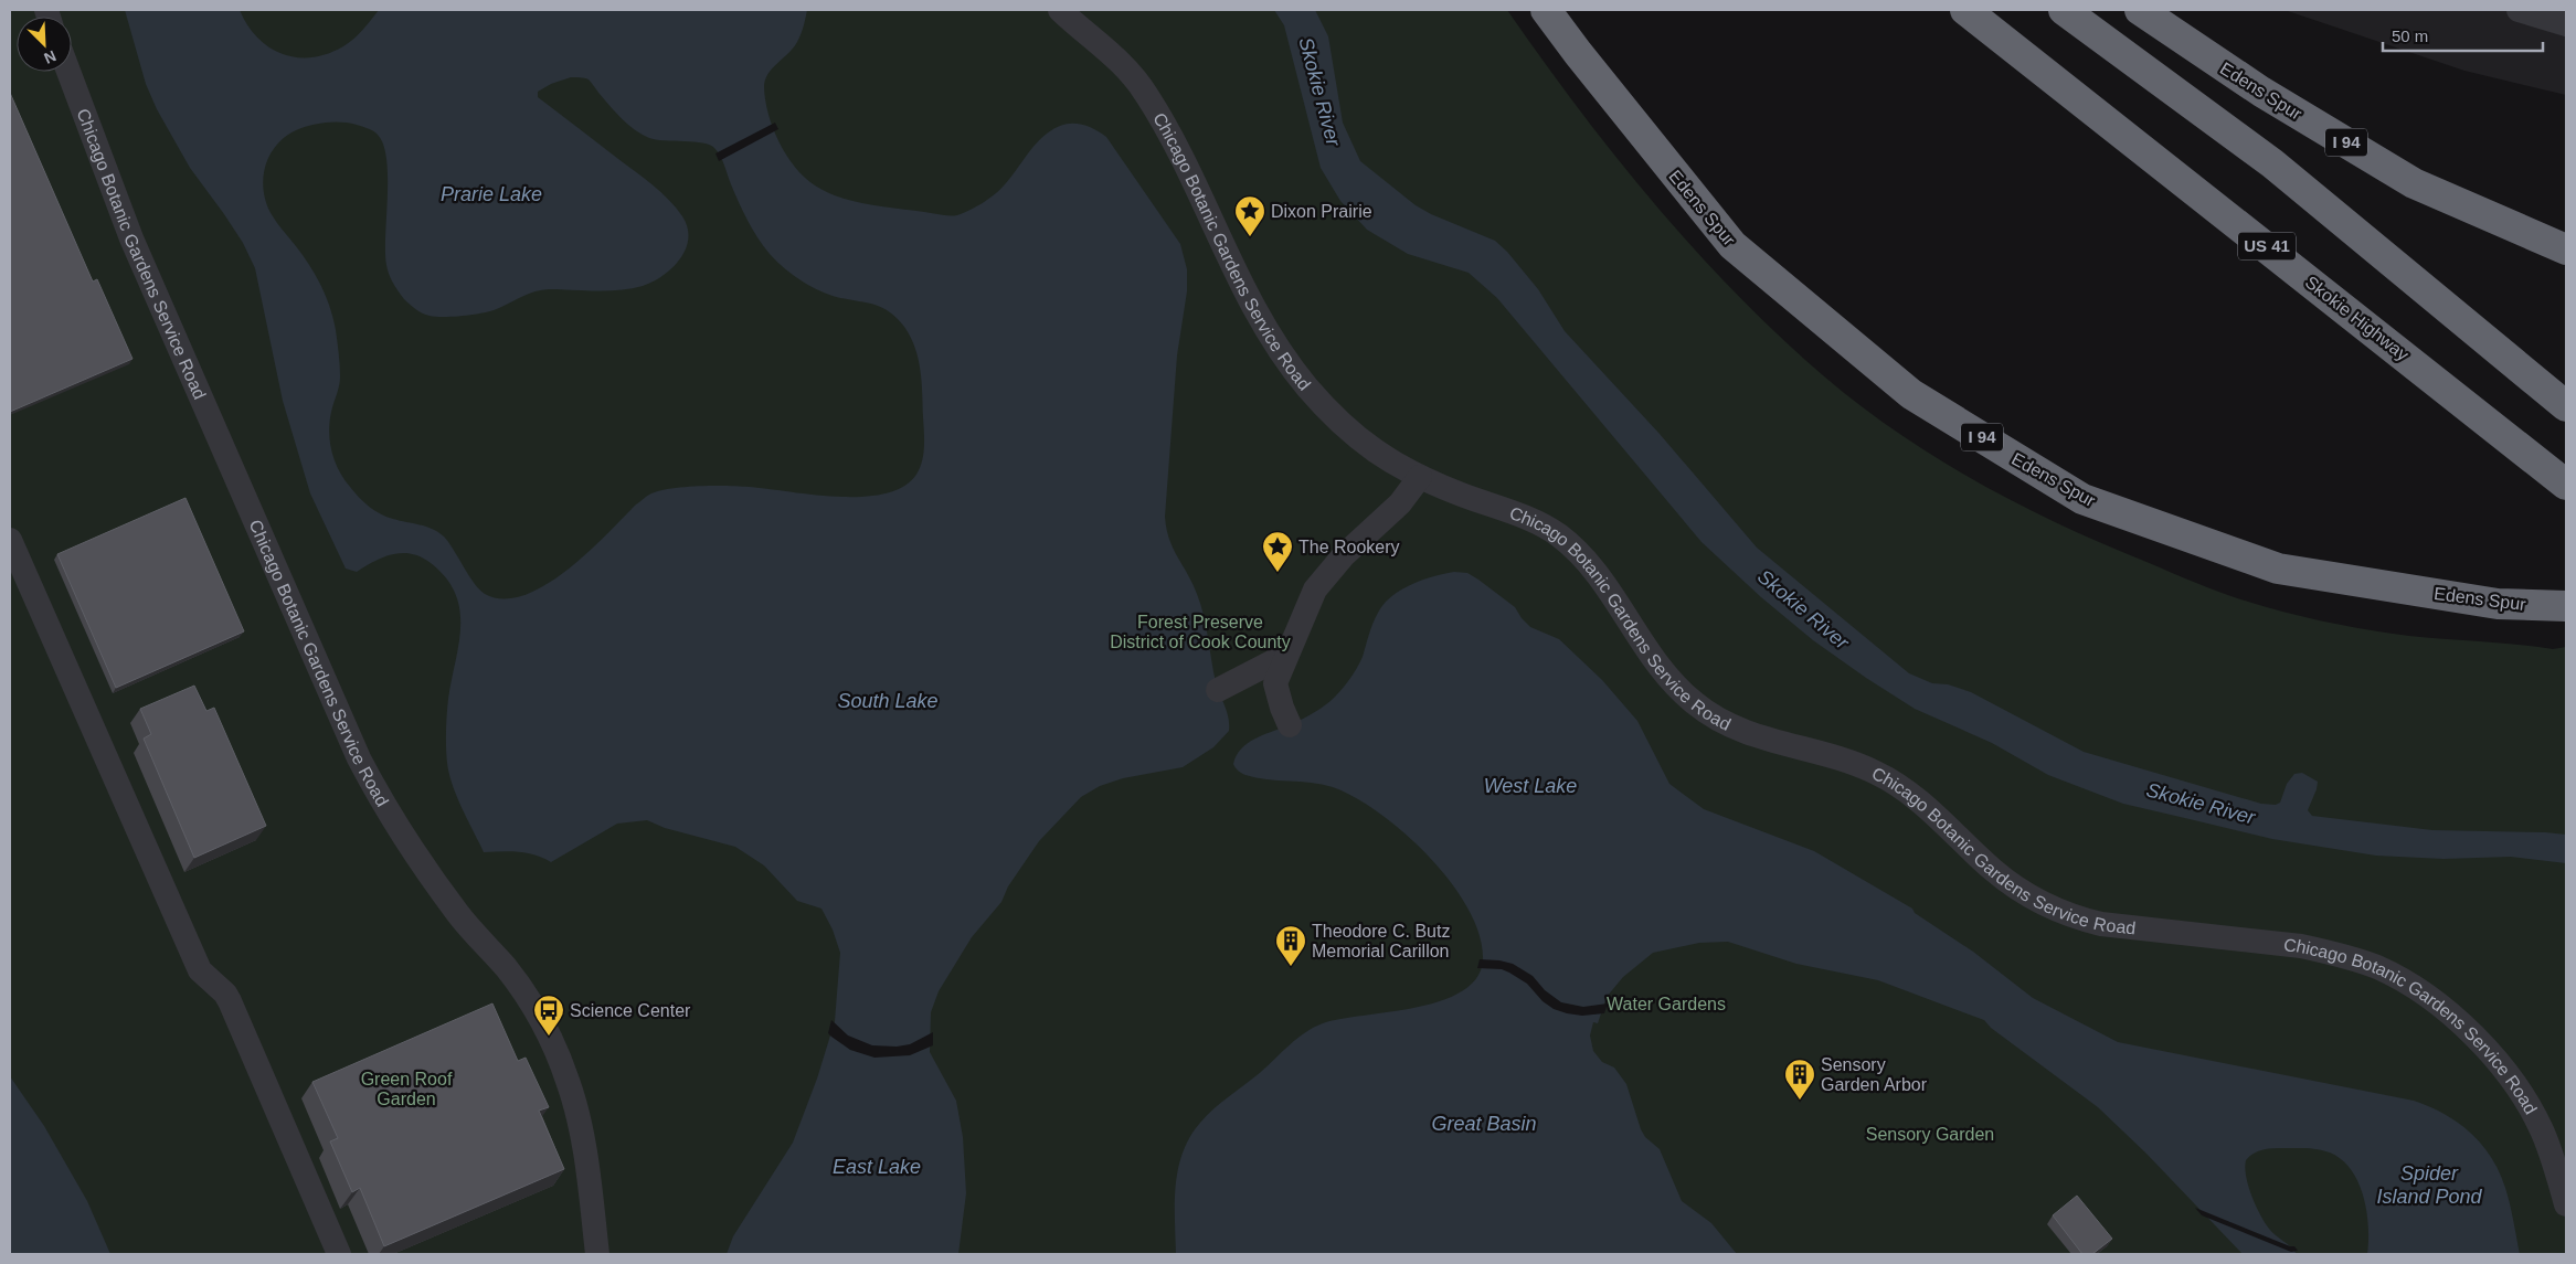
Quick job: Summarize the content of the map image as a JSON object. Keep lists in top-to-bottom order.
{
  "streets": {
    "highway": [
      "Edens Spur",
      "I 94",
      "US 41",
      "Skokie Highway"
    ],
    "lane": ["Chicago Botanic Gardens Service Road"]
  },
  "water": [
    "Skokie River",
    "Prarie Lake",
    "South Lake",
    "West Lake",
    "Great Basin",
    "East Lake",
    "Spider Island Pond"
  ],
  "parks": [
    "Forest Preserve District of Cook County",
    "Water Gardens",
    "Green Roof Garden",
    "Sensory Garden"
  ],
  "places": {
    "place": ["Dixon Prairie", "The Rookery"],
    "building": ["Theodore C. Butz Memorial Carillon", "Sensory Garden Arbor"],
    "bus stop": ["Science Center"]
  },
  "scale_bar": "50 m",
  "north": "bottom right"
}
